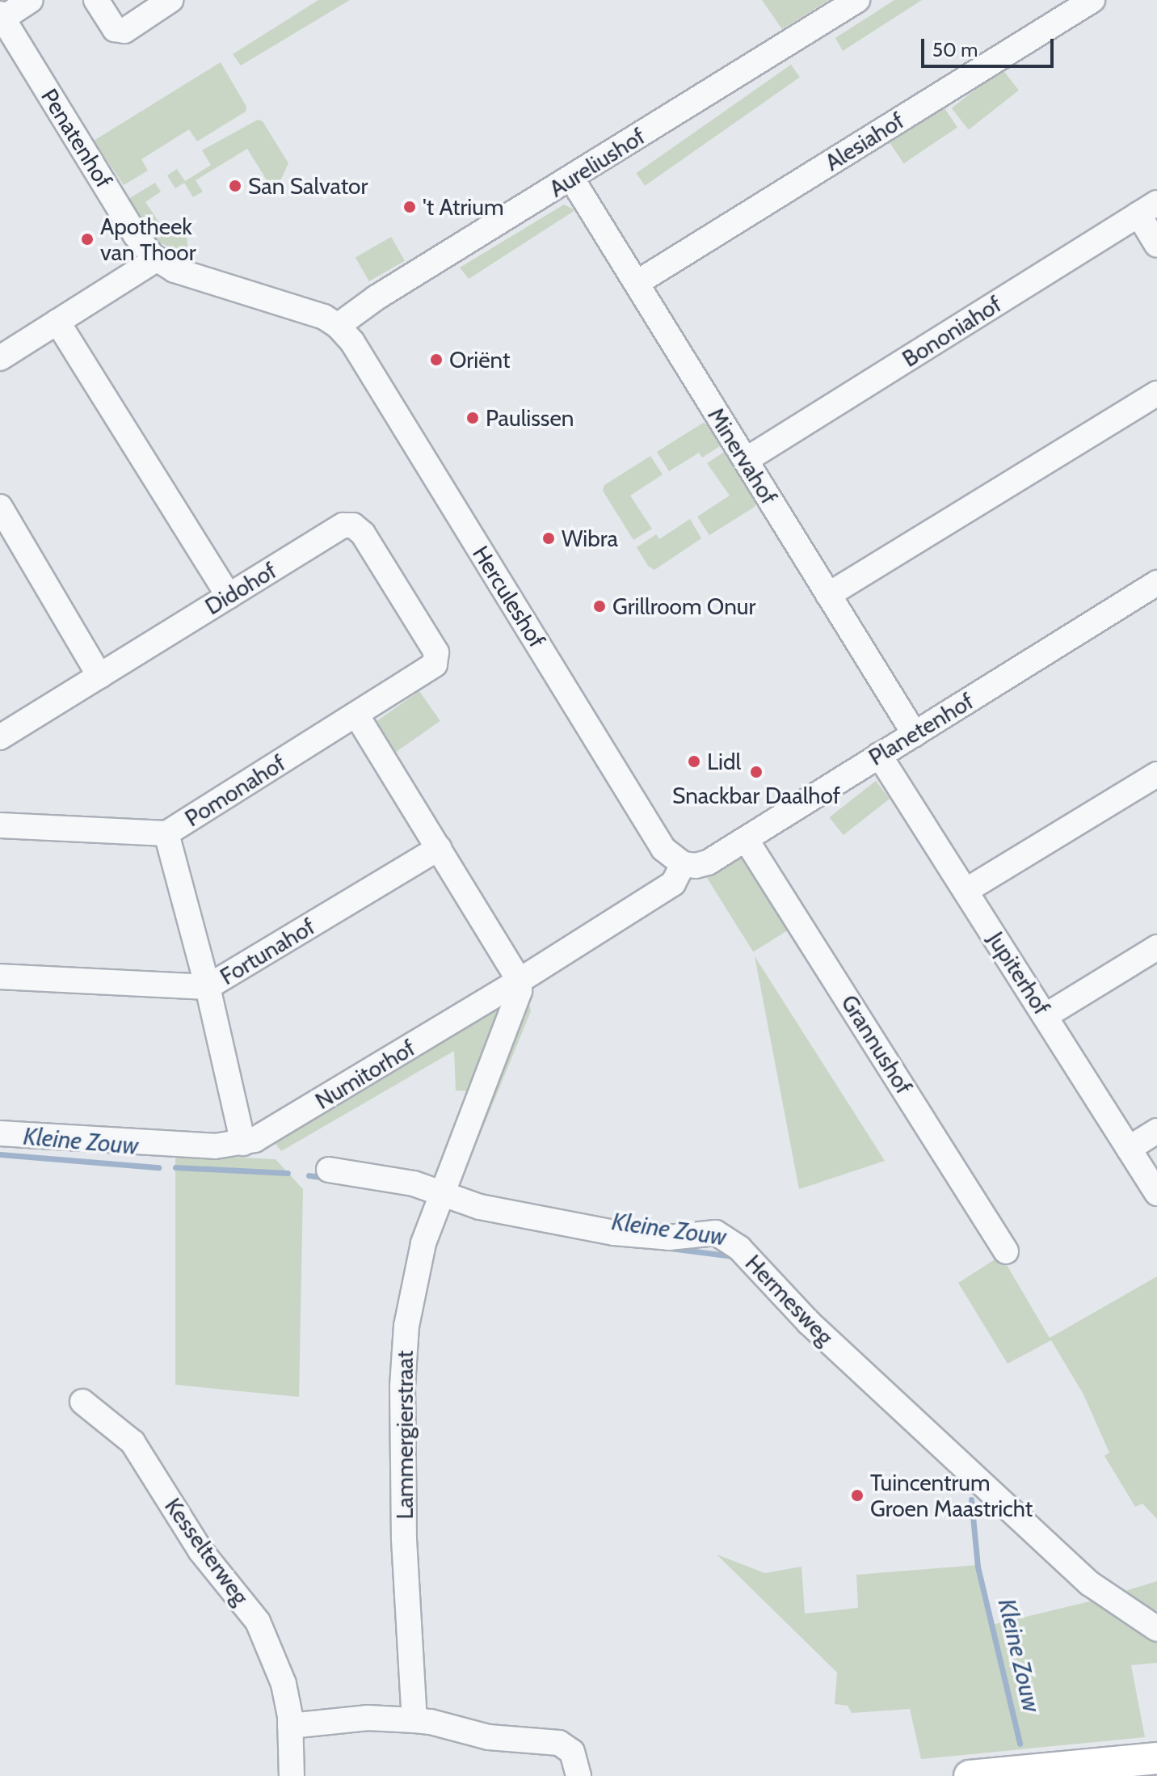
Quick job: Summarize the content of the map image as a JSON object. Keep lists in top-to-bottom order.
{
  "streets": {
    "street": [
      "Penatenhof",
      "Alesiahof",
      "Aureliushof",
      "Bononiahof",
      "Minervahof",
      "Didohof",
      "Herculeshof",
      "Planetenhof",
      "Pomonahof",
      "Fortunahof",
      "Jupiterhof",
      "Grannushof",
      "Numitorhof",
      "Hermesweg",
      "Lammergierstraat",
      "Kesselterweg"
    ]
  },
  "crossings": [
    ["Penatenhof", "Aureliushof"],
    ["Penatenhof", "Herculeshof"],
    ["Alesiahof", "Minervahof"],
    ["Aureliushof", "Minervahof"],
    ["Aureliushof", "Herculeshof"],
    ["Bononiahof", "Minervahof"],
    ["Minervahof", "Planetenhof"],
    ["Didohof", "Pomonahof"],
    ["Herculeshof", "Planetenhof"],
    ["Herculeshof", "Numitorhof"],
    ["Planetenhof", "Jupiterhof"],
    ["Planetenhof", "Grannushof"],
    ["Planetenhof", "Numitorhof"],
    ["Numitorhof", "Lammergierstraat"],
    ["Hermesweg", "Lammergierstraat"]
  ],
  "water": ["Kleine Zouw"],
  "places": [
    "San Salvator",
    "'t Atrium",
    "Apotheek van Thoor",
    "Oriënt",
    "Paulissen",
    "Wibra",
    "Grillroom Onur",
    "Lidl",
    "Snackbar Daalhof",
    "Tuincentrum Groen Maastricht"
  ],
  "scale_bar": "50 m"
}
